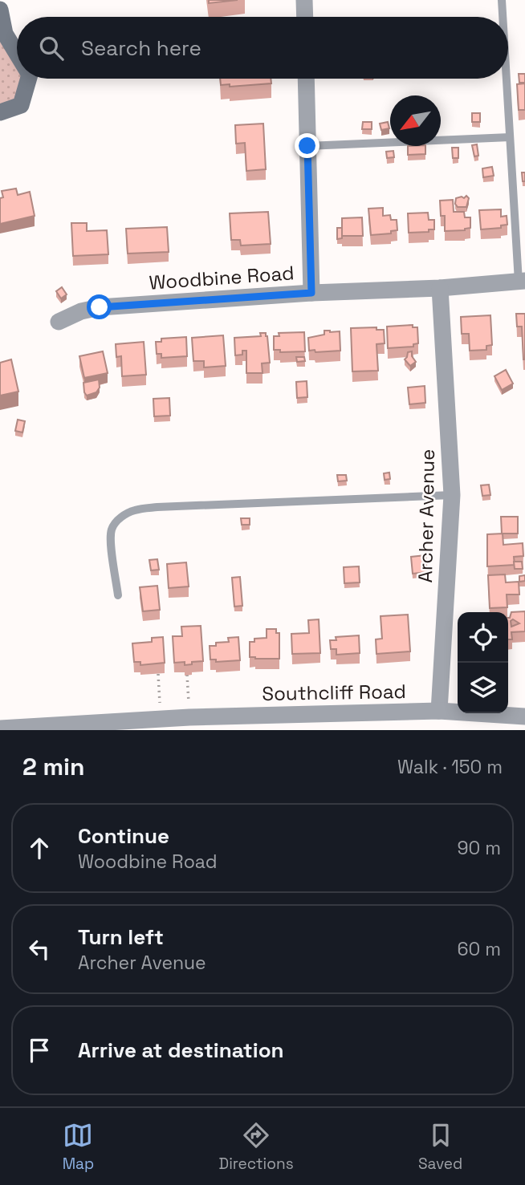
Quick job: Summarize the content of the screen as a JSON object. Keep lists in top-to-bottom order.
{
  "streets": {
    "street": ["Woodbine Road", "Archer Avenue", "Southcliff Road"]
  },
  "crossings": [
    ["Woodbine Road", "Archer Avenue"],
    ["Archer Avenue", "Southcliff Road"]
  ],
  "north": "bottom left",
  "page": {
    "search": "Search here",
    "heading": ["2 min", "Walk · 150 m"],
    "list": [
      ["Continue", "Woodbine Road", "90 m"],
      ["Turn left", "Archer Avenue", "60 m"],
      "Arrive at destination"
    ],
    "nav": ["Map", "Directions", "Saved"]
  }
}
